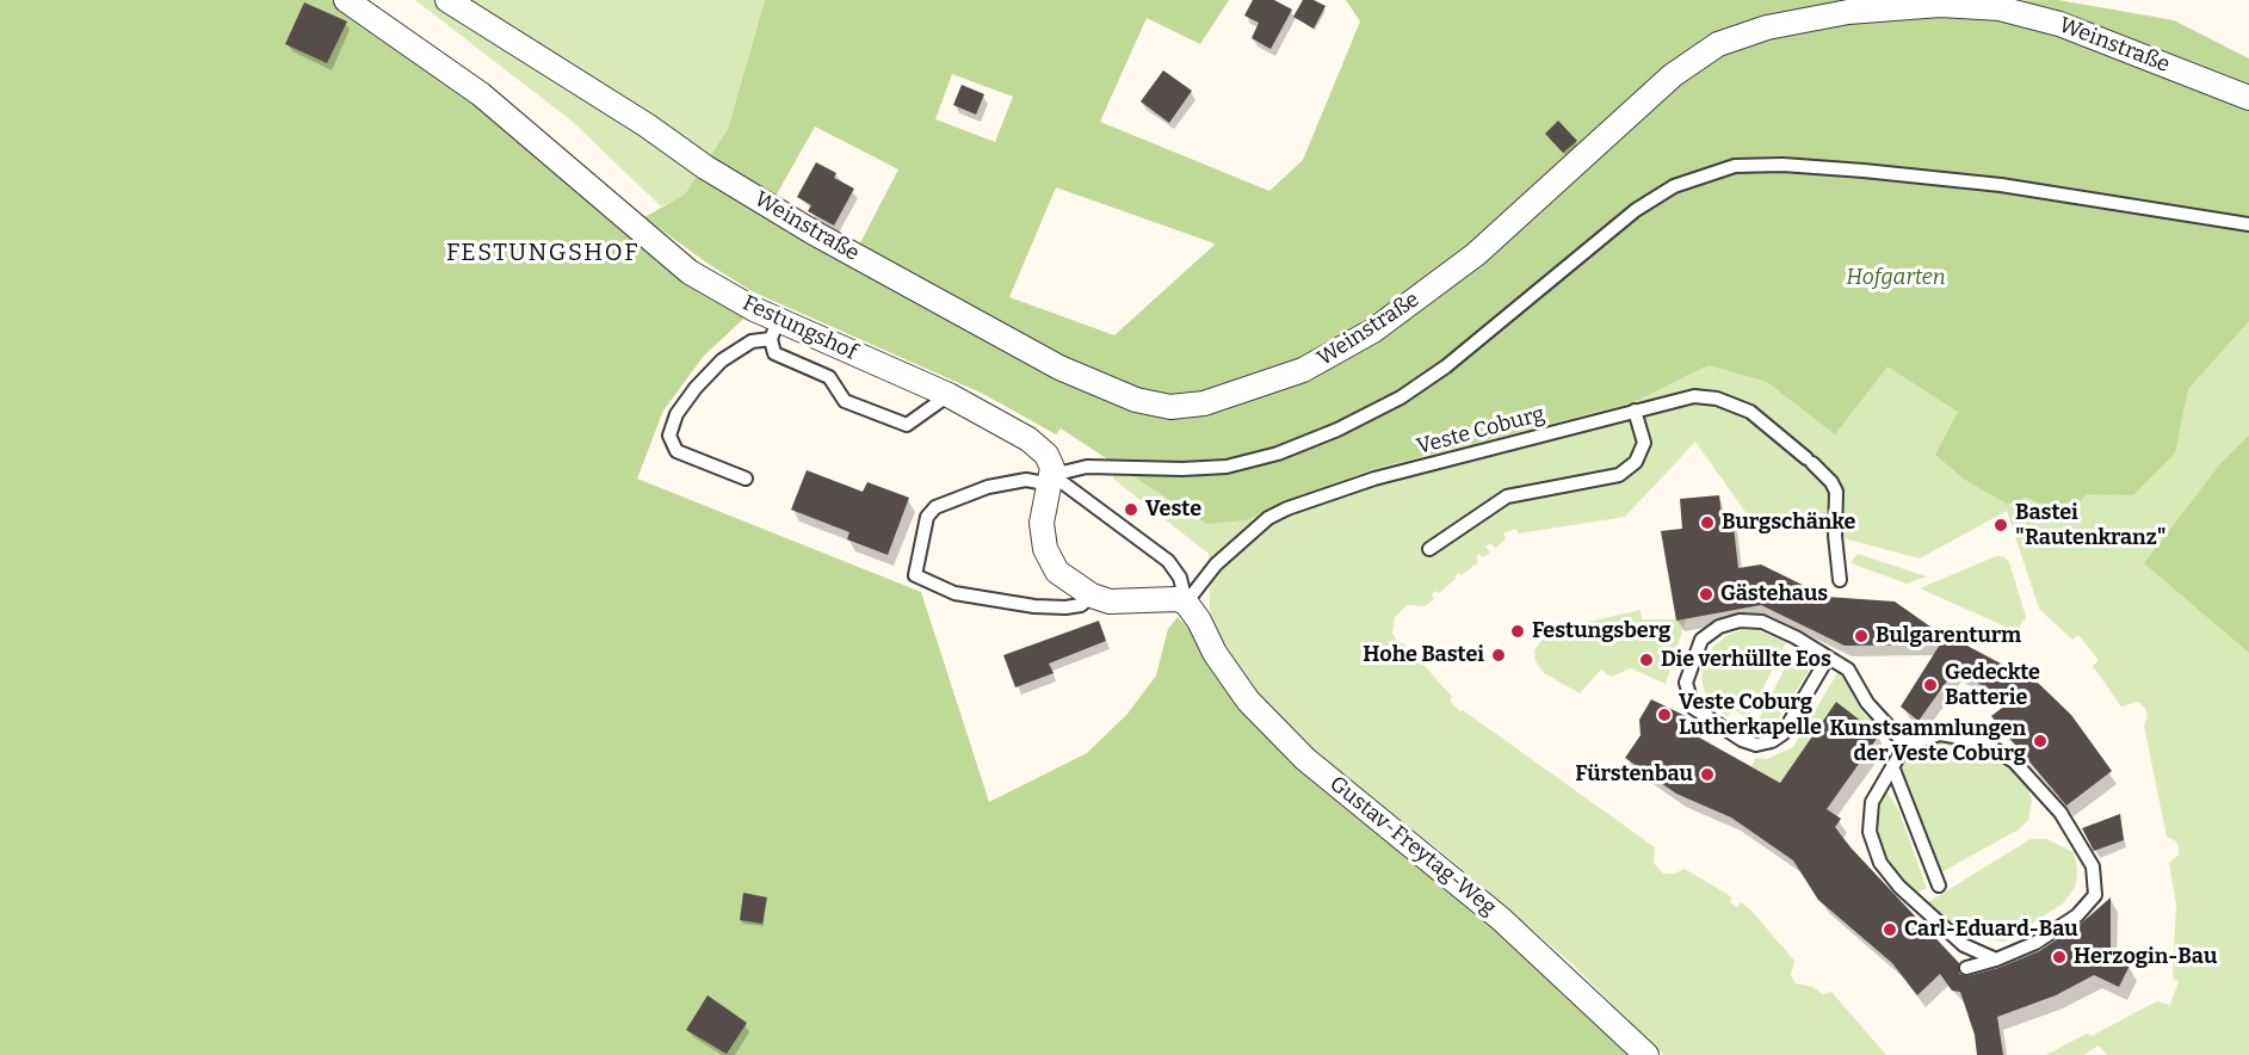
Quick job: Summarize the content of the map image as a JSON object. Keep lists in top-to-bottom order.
{
  "streets": {
    "street": ["Weinstraße", "Festungshof", "Gustav-Freytag-Weg"],
    "lane": ["Veste Coburg"]
  },
  "crossings": [
    ["Veste Coburg", "Gustav-Freytag-Weg"]
  ],
  "districts": ["FESTUNGSHOF"],
  "parks": ["Hofgarten"],
  "places": [
    "Veste",
    "Burgschänke",
    "Bastei \"Rautenkranz\"",
    "Gästehaus",
    "Festungsberg",
    "Bulgarenturm",
    "Hohe Bastei",
    "Die verhüllte Eos",
    "Gedeckte Batterie",
    "Veste Coburg Lutherkapelle",
    "Kunstsammlungen der Veste Coburg",
    "Fürstenbau",
    "Carl-Eduard-Bau",
    "Herzogin-Bau"
  ]
}
